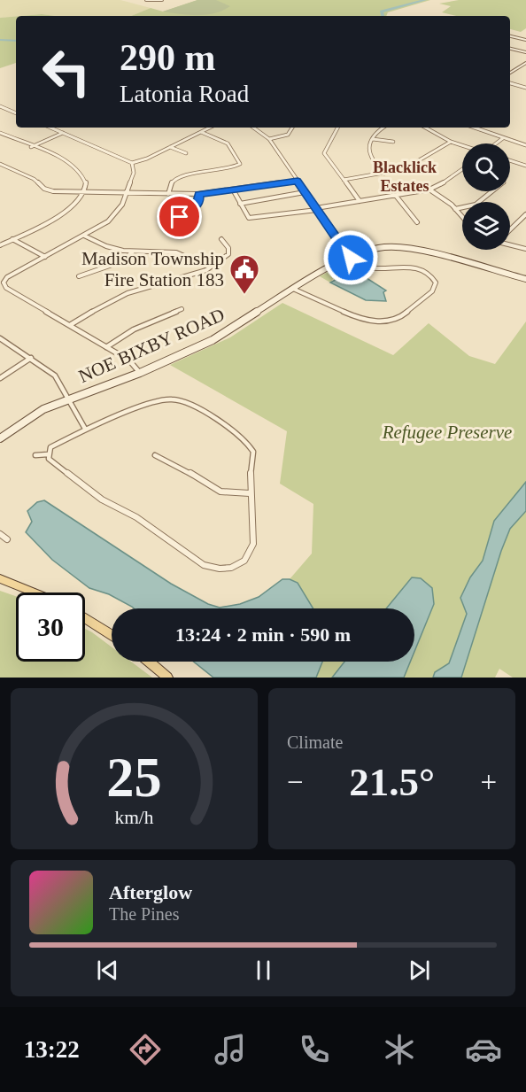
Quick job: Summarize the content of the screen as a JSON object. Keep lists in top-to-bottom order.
{
  "streets": {
    "street": ["NOE BIXBY ROAD"]
  },
  "districts": ["Blacklick Estates"],
  "parks": ["Refugee Preserve"],
  "places": {
    "public building": ["Madison Township Fire Station 183"]
  },
  "page": {
    "turn": ["290 m", "Latonia Road"],
    "limit": "30",
    "trip": "13:24 · 2 min · 590 m",
    "tile": "Climate",
    "heat": ["−", "21.5°", "+"],
    "song": ["Afterglow", "The Pines"],
    "tabs": "13:22",
    "gauge": ["25", "km/h"]
  }
}
